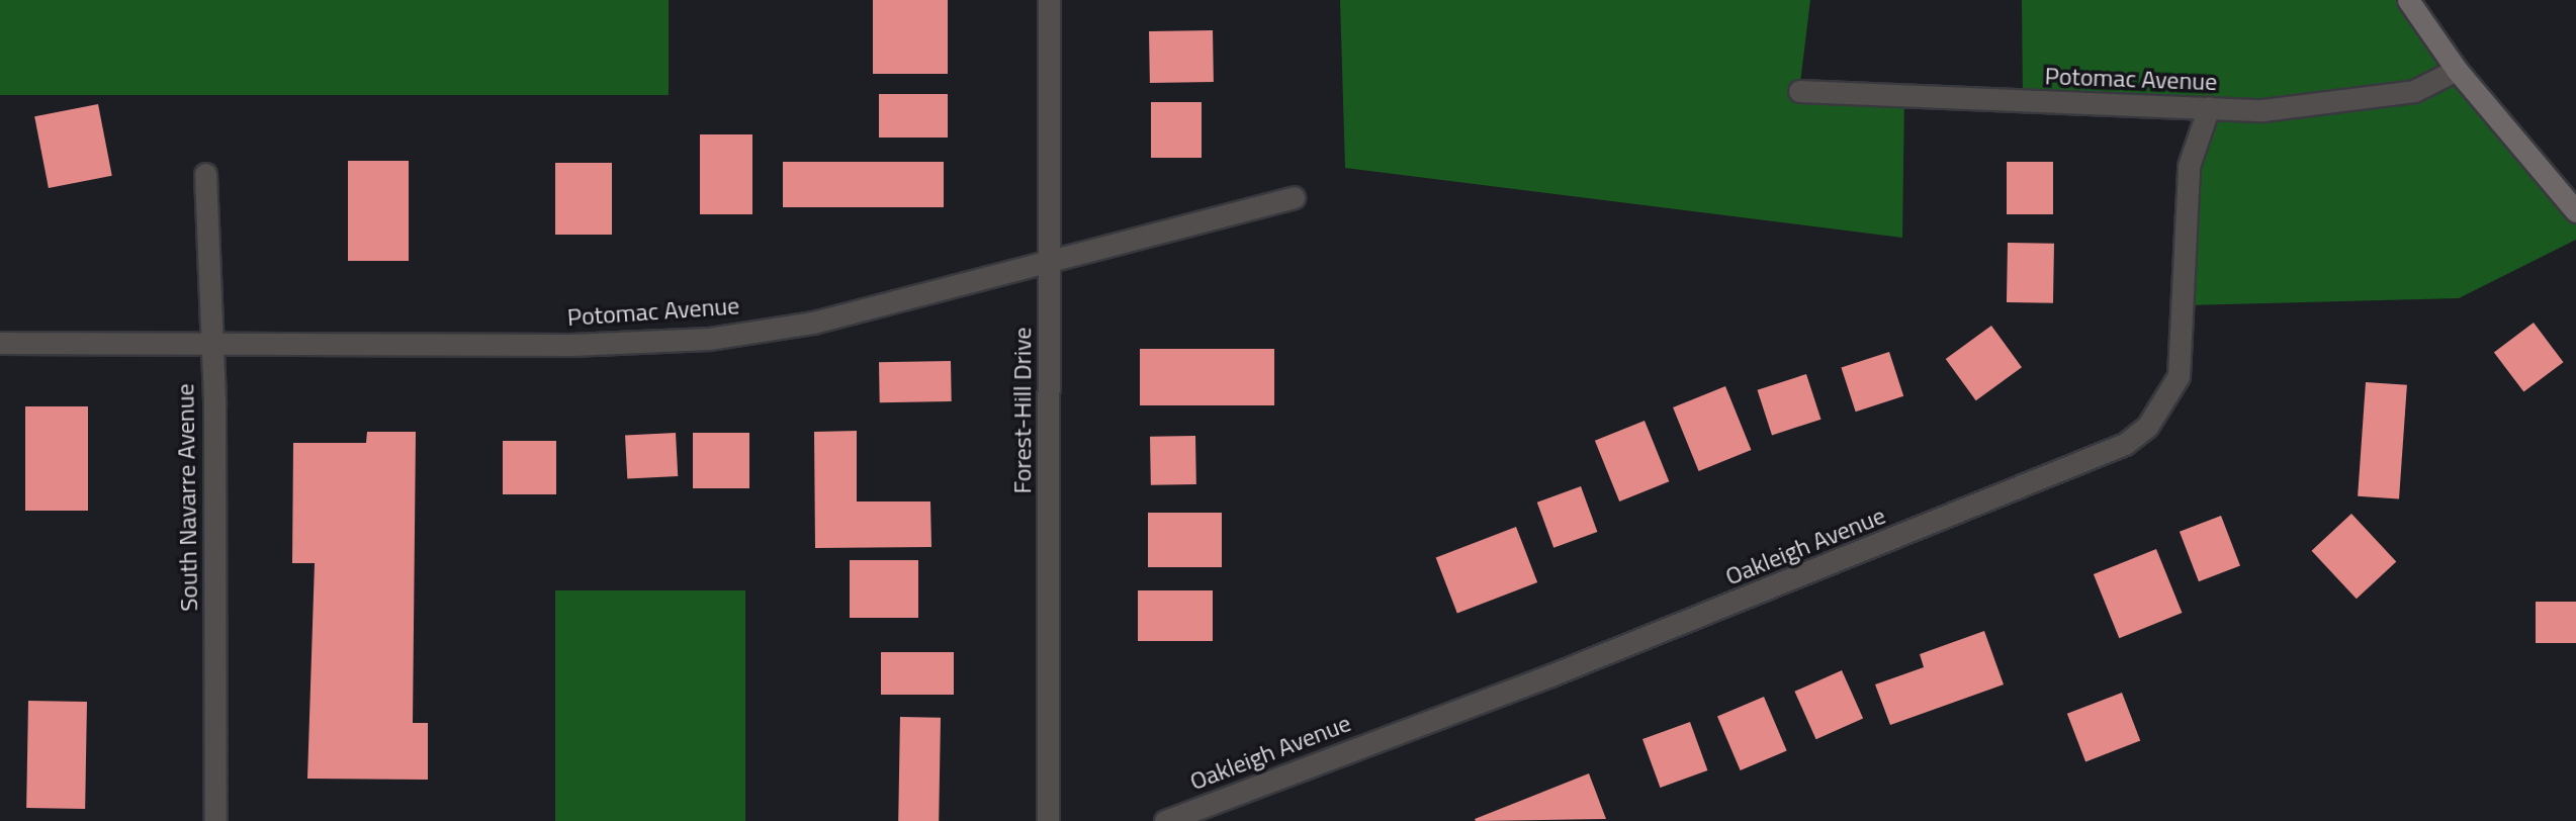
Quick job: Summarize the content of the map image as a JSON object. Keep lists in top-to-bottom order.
{
  "streets": {
    "street": [
      "Potomac Avenue",
      "Forest-Hill Drive",
      "South Navarre Avenue",
      "Oakleigh Avenue"
    ]
  },
  "crossings": [
    ["Potomac Avenue", "Forest-Hill Drive"],
    ["Potomac Avenue", "South Navarre Avenue"],
    ["Potomac Avenue", "Oakleigh Avenue"]
  ]
}
